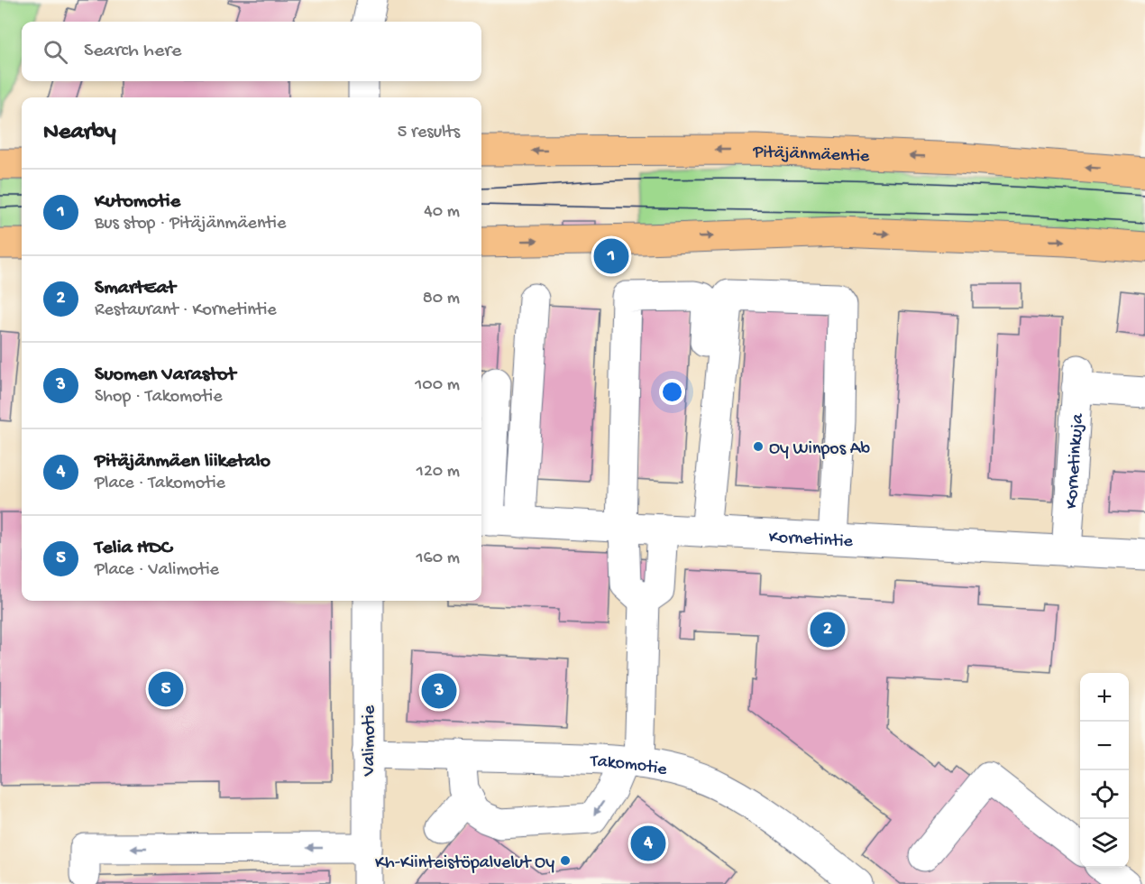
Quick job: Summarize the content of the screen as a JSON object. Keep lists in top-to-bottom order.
{
  "streets": {
    "main road": ["Pitäjänmäentie"],
    "street": [
      "Kornetinkuja",
      "Kornetintie",
      "Valimotie",
      "Takomotie"
    ]
  },
  "crossings": [
    ["Kornetinkuja", "Kornetintie"],
    ["Valimotie", "Takomotie"]
  ],
  "places": ["Oy Winpos Ab", "Kh-Kiinteistöpalvelut Oy"],
  "page": {
    "search": "Search here",
    "heading": ["Nearby", "5 results"],
    "list": [
      {
        "mark": "1",
        "name": "Kutomotie",
        "note": "Bus stop · Pitäjänmäentie",
        "value": "40 m"
      },
      {
        "mark": "2",
        "name": "SmartEat",
        "note": "Restaurant · Kornetintie",
        "value": "80 m"
      },
      {
        "mark": "3",
        "name": "Suomen Varastot",
        "note": "Shop · Takomotie",
        "value": "100 m"
      },
      {
        "mark": "4",
        "name": "Pitäjänmäen liiketalo",
        "note": "Place · Takomotie",
        "value": "120 m"
      },
      {
        "mark": "5",
        "name": "Telia HDC",
        "note": "Place · Valimotie",
        "value": "160 m"
      }
    ],
    "pins": [
      "1",
      "2",
      "5",
      "3",
      "4"
    ],
    "map_buttons": ["+", "−"]
  }
}
